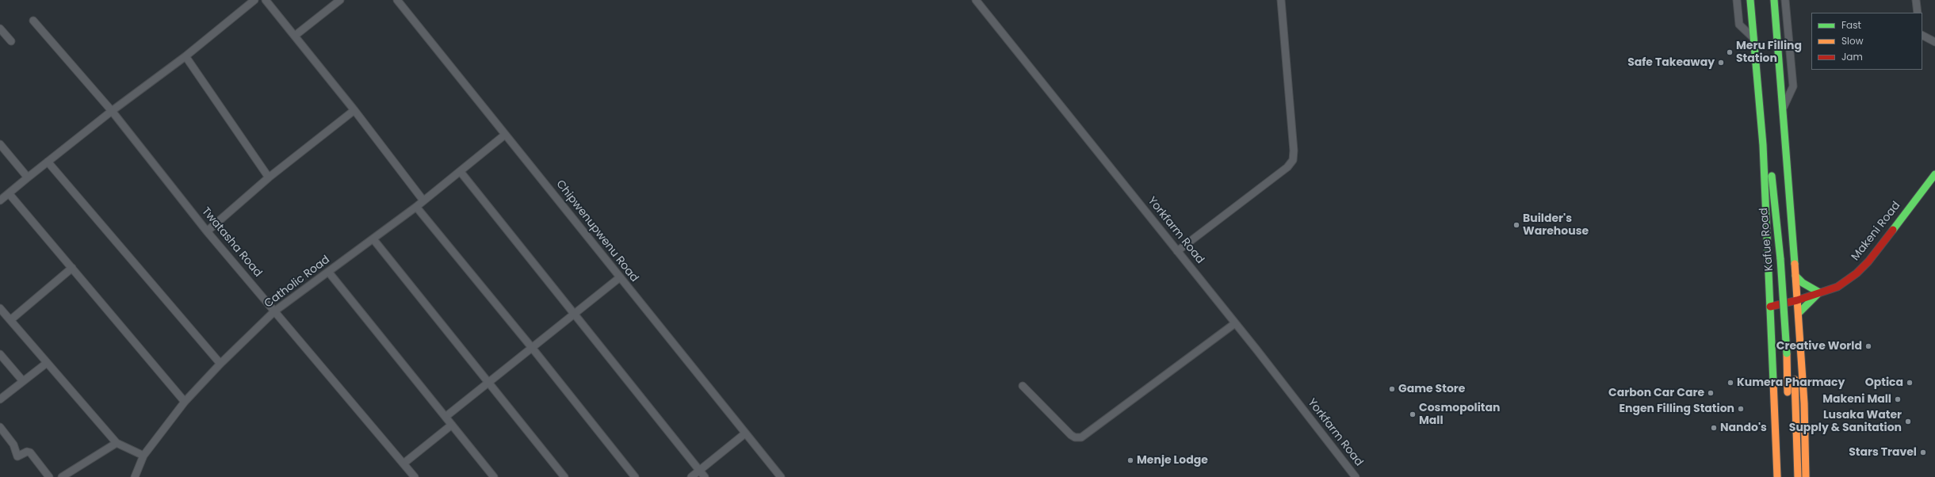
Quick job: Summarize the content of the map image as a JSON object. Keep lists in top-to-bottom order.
{
  "streets": {
    "main road": ["Makeni Road", "Kafue Road"],
    "street": [
      "Yorkfarm Road",
      "Chipwenupwenu Road",
      "Twatasha Road",
      "Catholic Road"
    ]
  },
  "crossings": [
    ["Chipwenupwenu Road", "Catholic Road"],
    ["Makeni Road", "Kafue Road"],
    ["Twatasha Road", "Catholic Road"]
  ],
  "places": [
    "Meru Filling Station",
    "Safe Takeaway",
    "Builder's Warehouse",
    "Creative World",
    "Kumera Pharmacy",
    "Optica",
    "Game Store",
    "Carbon Car Care",
    "Makeni Mall",
    "Engen Filling Station",
    "Cosmopolitan Mall",
    "Lusaka Water Supply & Sanitation",
    "Nando's",
    "Stars Travel",
    "Menje Lodge"
  ],
  "legend": ["Fast", "Slow", "Jam"]
}
